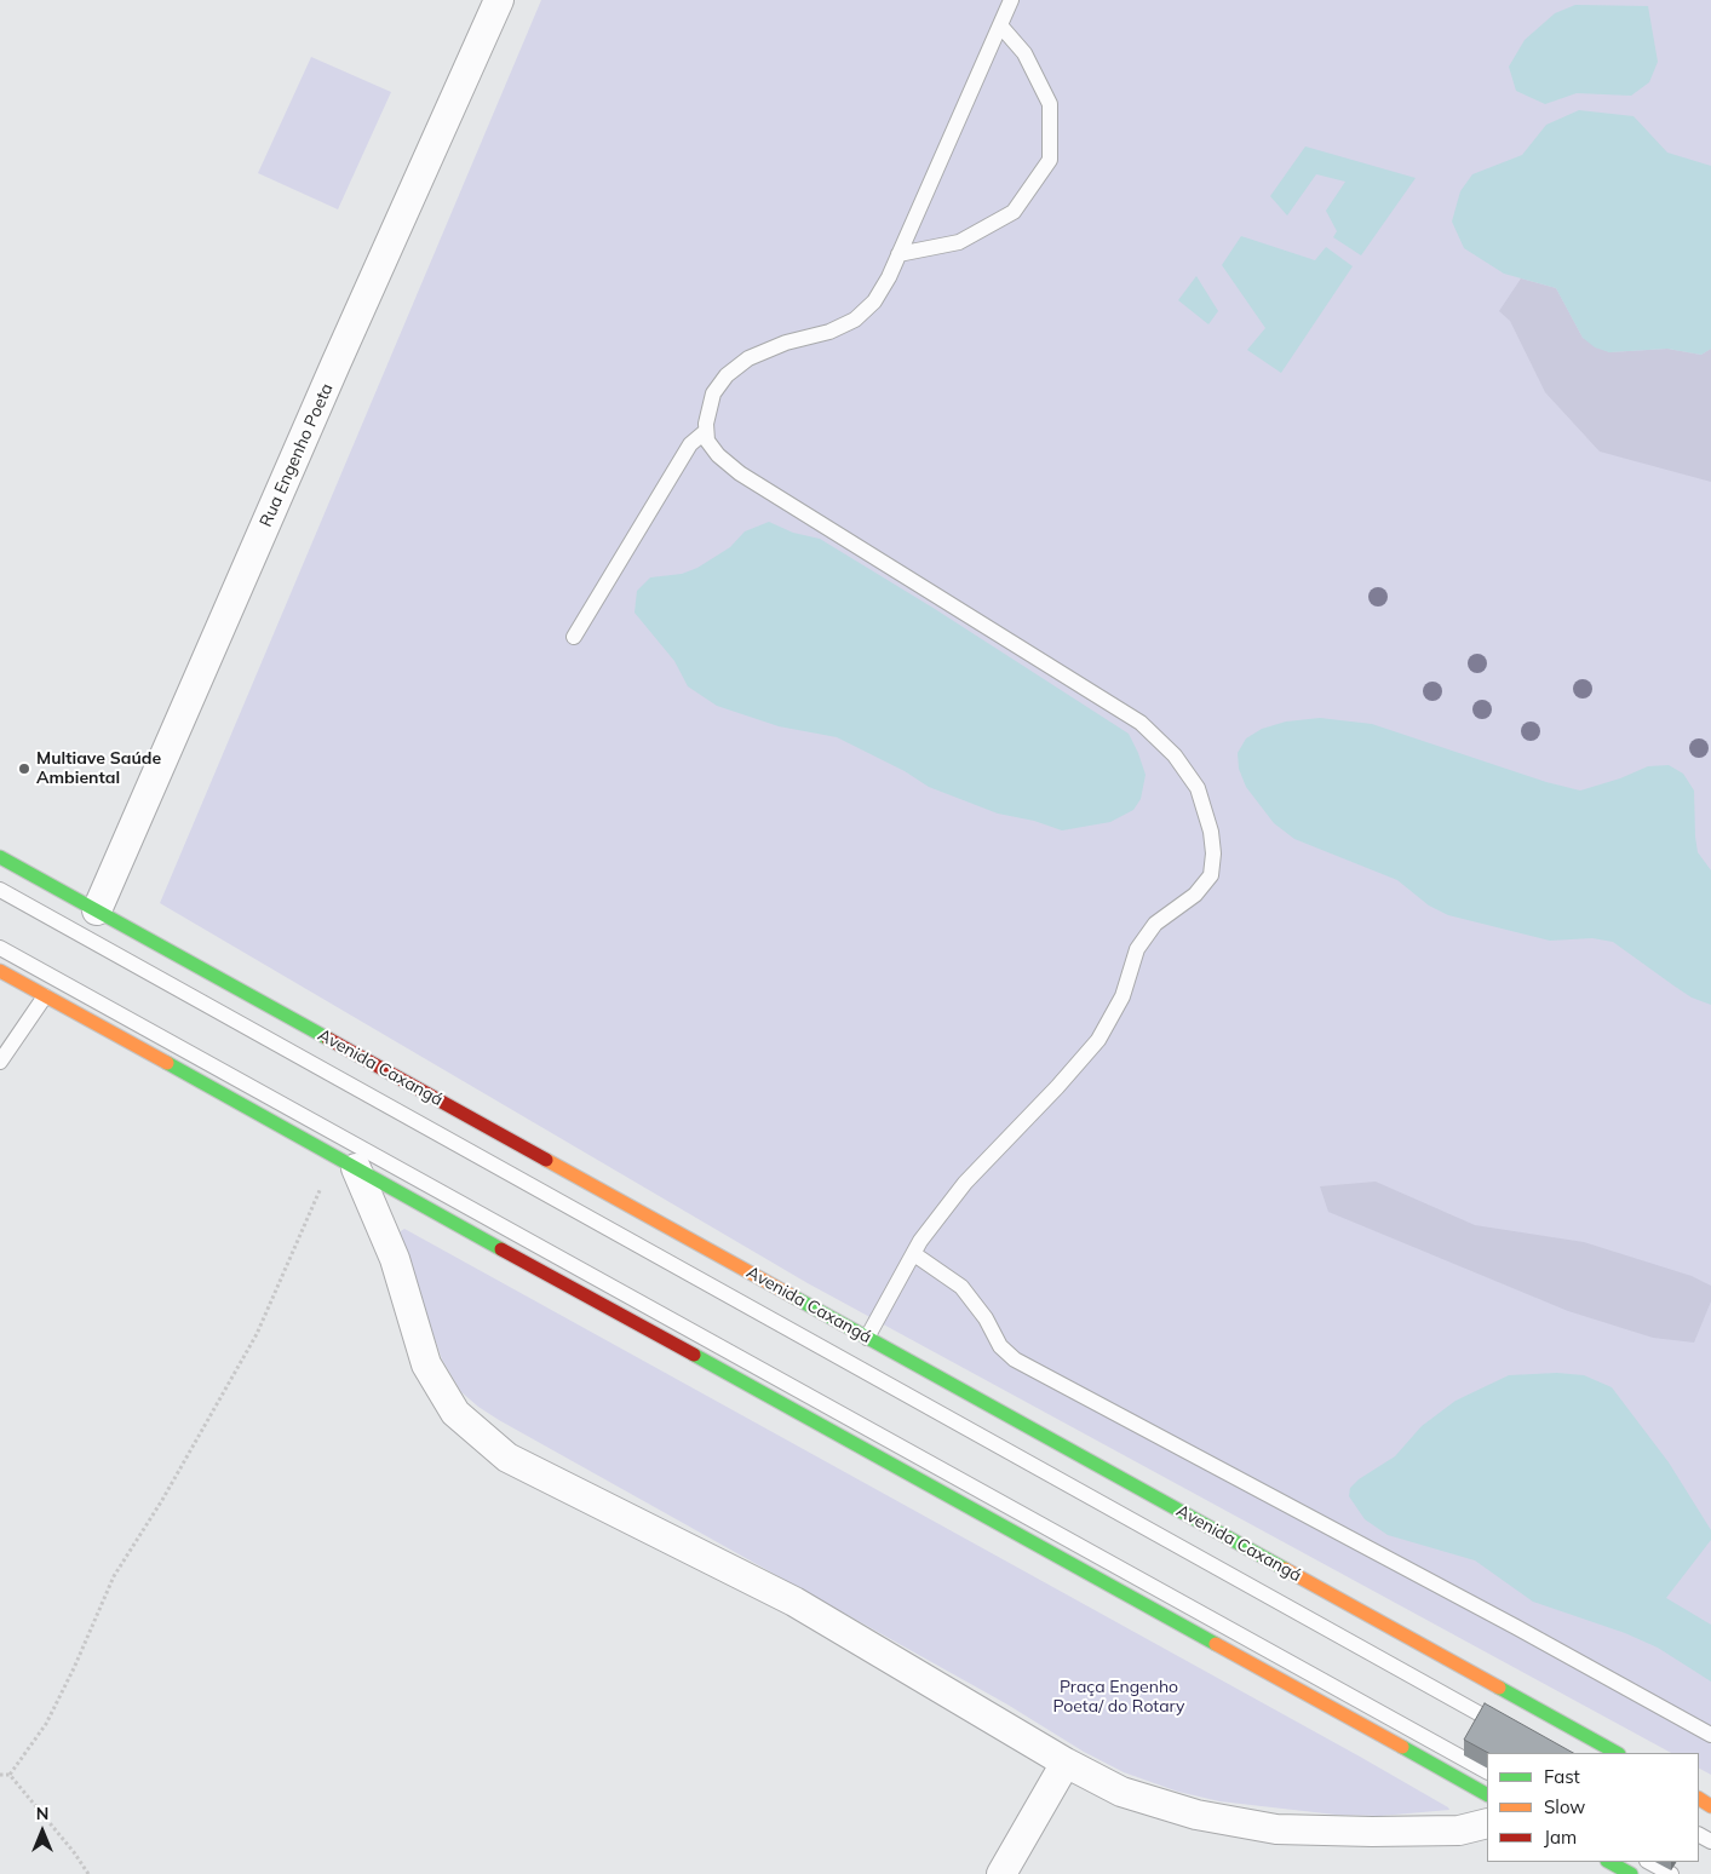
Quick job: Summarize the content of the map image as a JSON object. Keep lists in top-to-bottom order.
{
  "streets": {
    "main road": ["Avenida Caxangá"],
    "street": ["Rua Engenho Poeta"]
  },
  "crossings": [
    ["Rua Engenho Poeta", "Avenida Caxangá"]
  ],
  "parks": ["Praça Engenho Poeta/ do Rotary"],
  "places": ["Multiave Saúde Ambiental"],
  "legend": ["Fast", "Slow", "Jam"],
  "north": "top"
}
